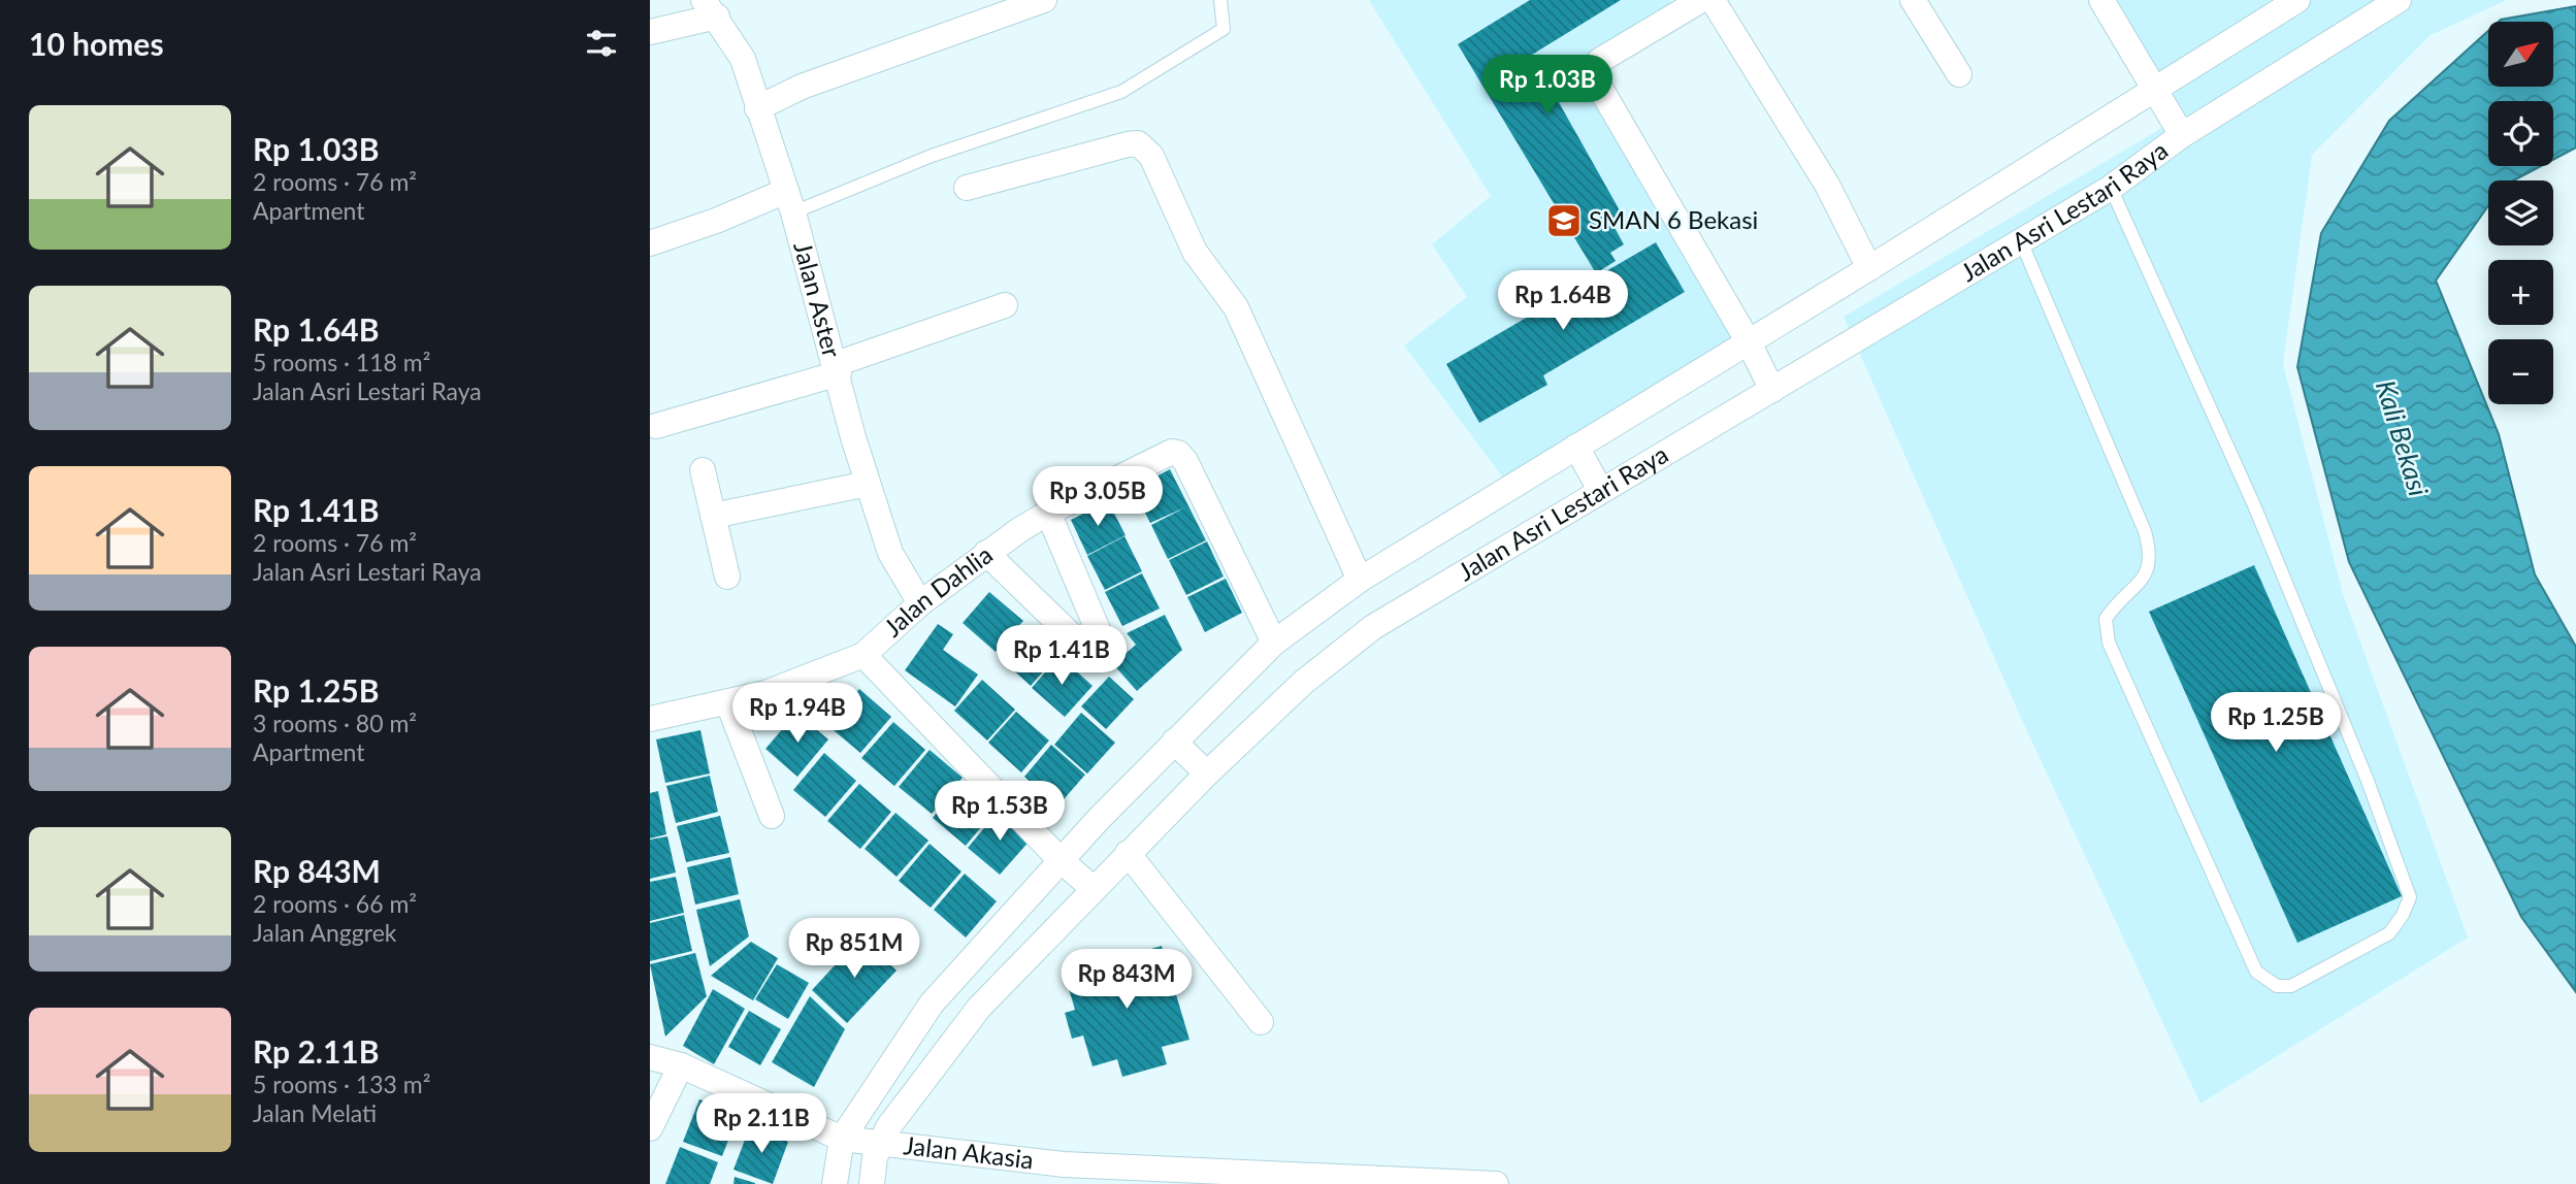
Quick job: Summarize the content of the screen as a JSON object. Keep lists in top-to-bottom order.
{
  "streets": {
    "street": [
      "Jalan Asri Lestari Raya",
      "Jalan Aster",
      "Jalan Dahlia",
      "Jalan Akasia"
    ]
  },
  "crossings": [
    ["Jalan Asri Lestari Raya", "Jalan Dahlia"],
    ["Jalan Asri Lestari Raya", "Jalan Akasia"],
    ["Jalan Aster", "Jalan Dahlia"]
  ],
  "water": ["Kali Bekasi"],
  "places": {
    "school or university": ["SMAN 6 Bekasi"]
  },
  "north": "top right",
  "page": {
    "heading": "10 homes",
    "map_buttons": ["+", "−"],
    "price": [
      "Rp 1.03B",
      "Rp 1.64B",
      "Rp 3.05B",
      "Rp 1.41B",
      "Rp 1.94B",
      "Rp 1.25B",
      "Rp 1.53B",
      "Rp 851M",
      "Rp 843M",
      "Rp 2.11B"
    ],
    "list": [
      {
        "name": "Rp 1.03B",
        "note": "2 rooms · 76 m² · Apartment"
      },
      {
        "name": "Rp 1.64B",
        "note": "5 rooms · 118 m² · Jalan Asri Lestari Raya"
      },
      {
        "name": "Rp 1.41B",
        "note": "2 rooms · 76 m² · Jalan Asri Lestari Raya"
      },
      {
        "name": "Rp 1.25B",
        "note": "3 rooms · 80 m² · Apartment"
      },
      {
        "name": "Rp 843M",
        "note": "2 rooms · 66 m² · Jalan Anggrek"
      },
      {
        "name": "Rp 2.11B",
        "note": "5 rooms · 133 m² · Jalan Melati"
      }
    ]
  }
}
